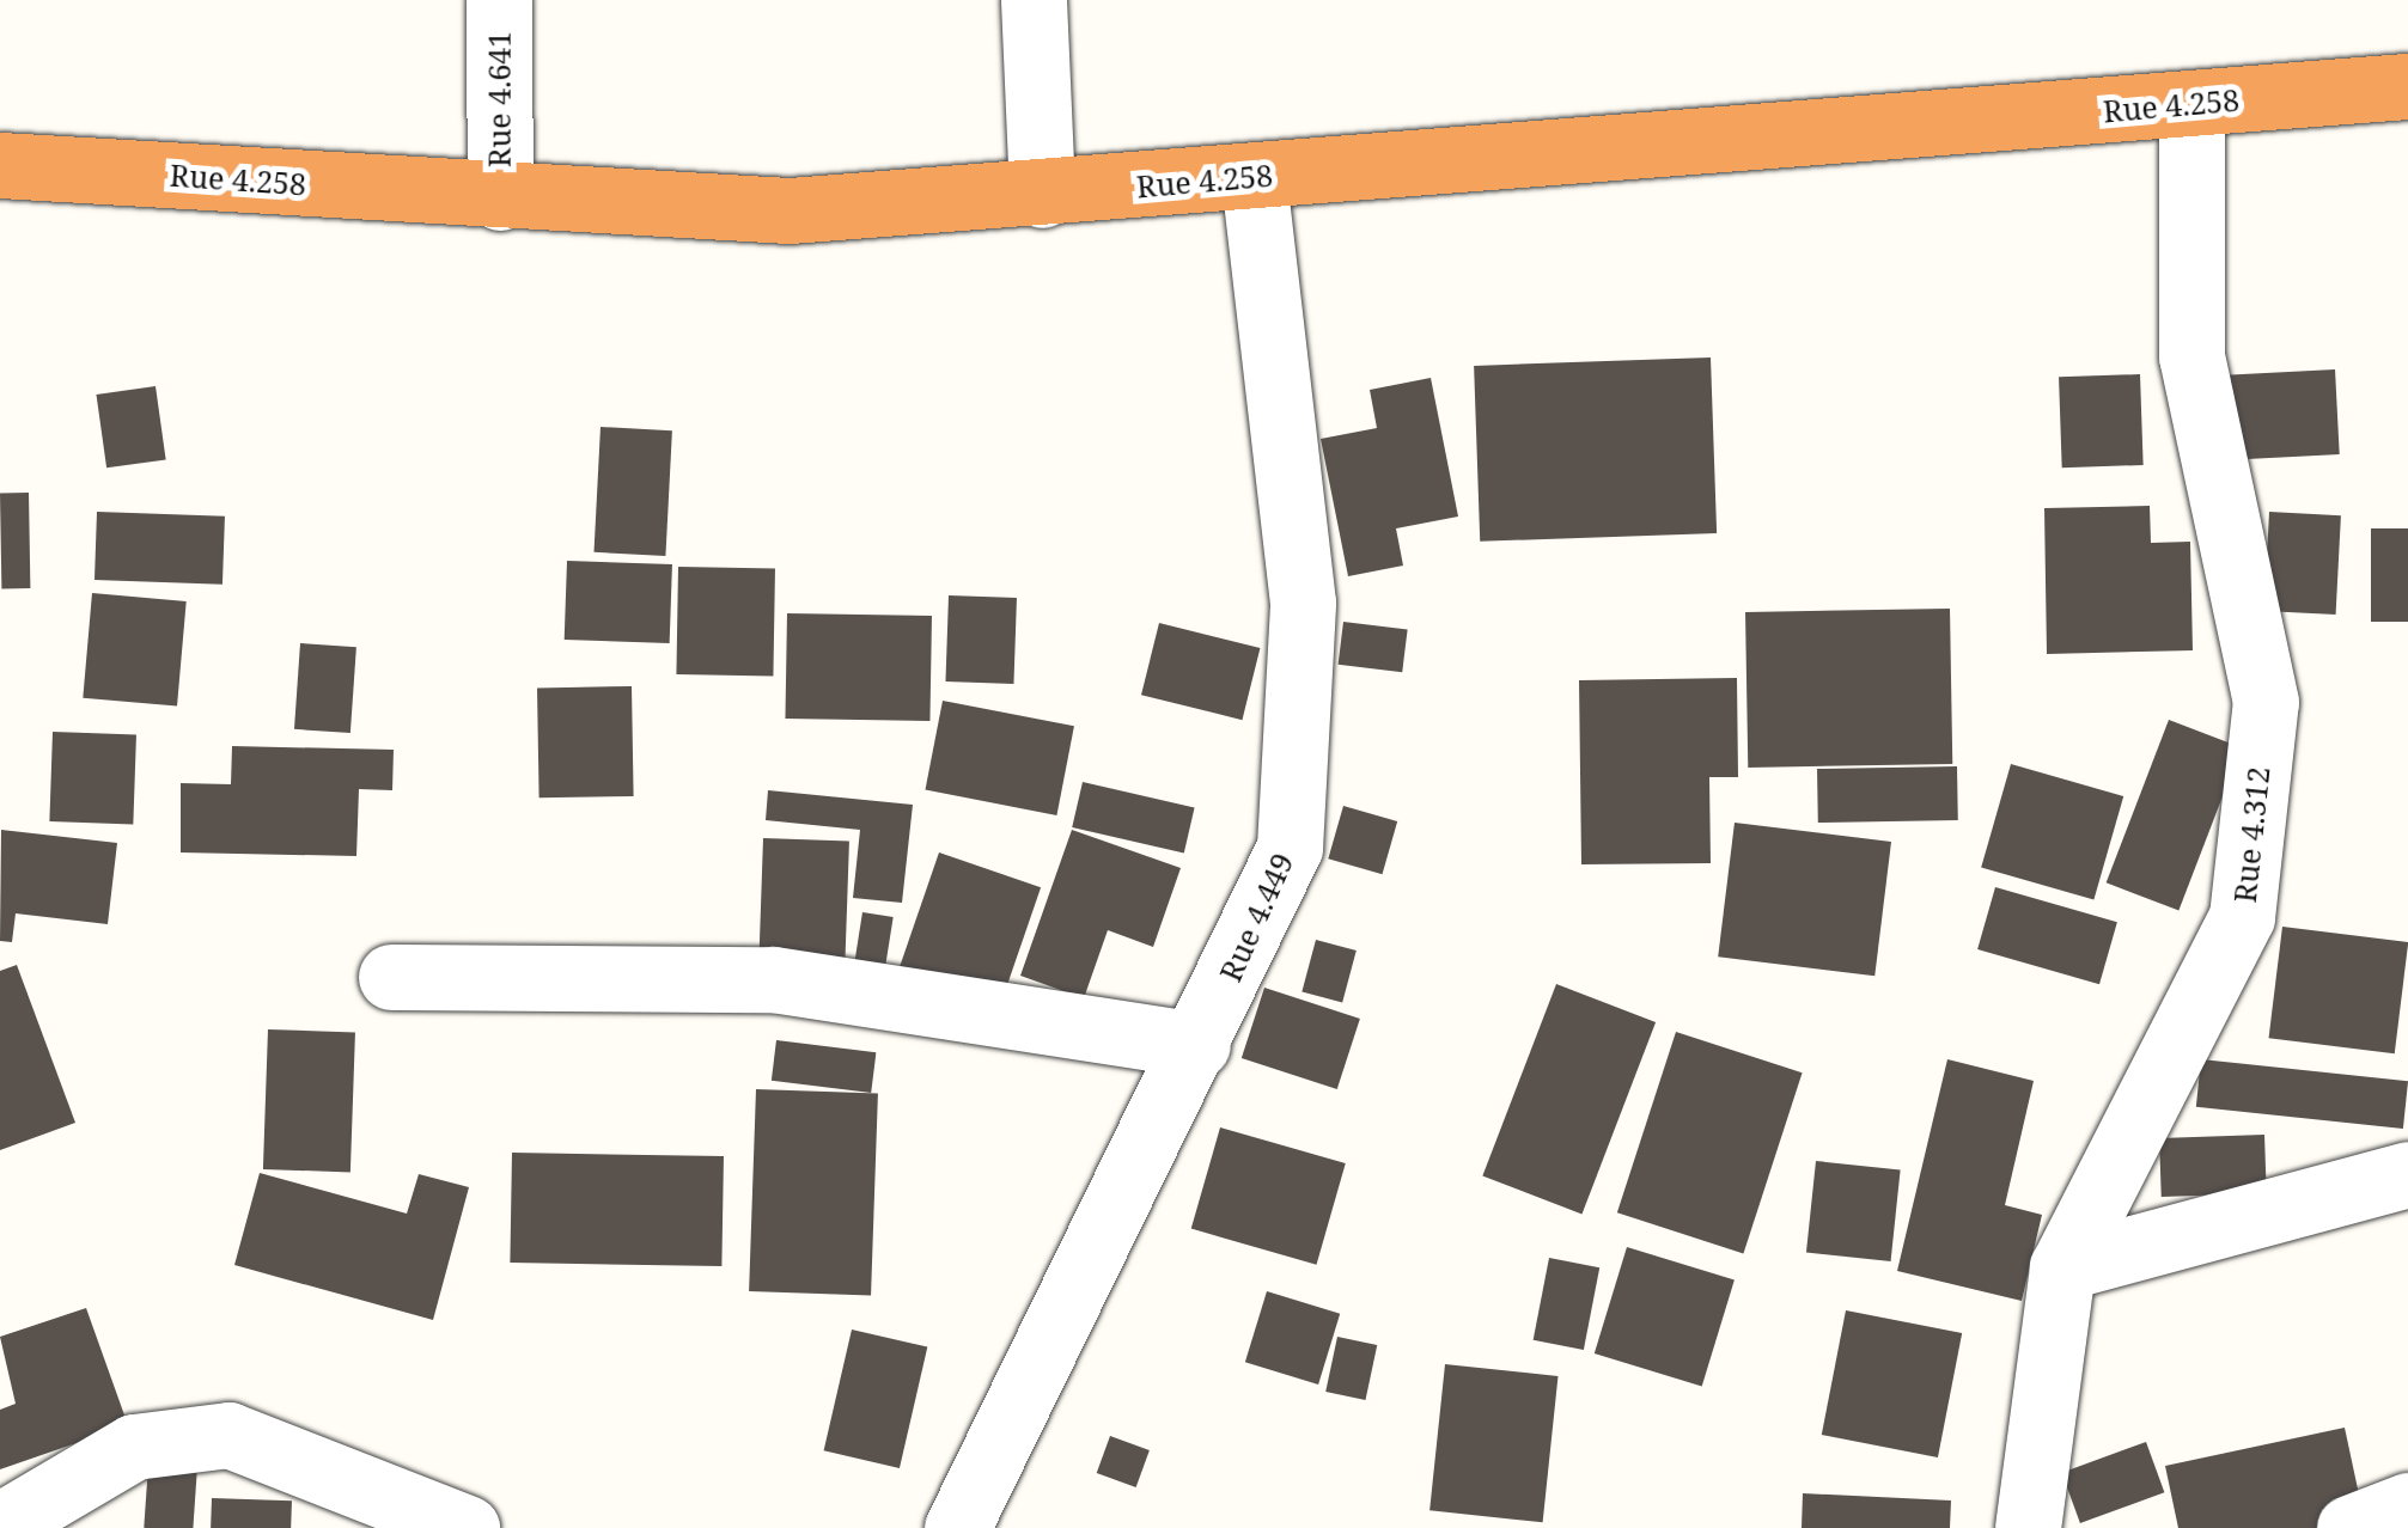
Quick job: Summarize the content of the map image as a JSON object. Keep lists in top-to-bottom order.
{
  "streets": {
    "highway": ["Rue 4.258"],
    "street": ["Rue 4.641", "Rue 4.312", "Rue 4.449"]
  },
  "crossings": [
    ["Rue 4.641", "Rue 4.258"],
    ["Rue 4.258", "Rue 4.312"],
    ["Rue 4.258", "Rue 4.449"]
  ]
}
